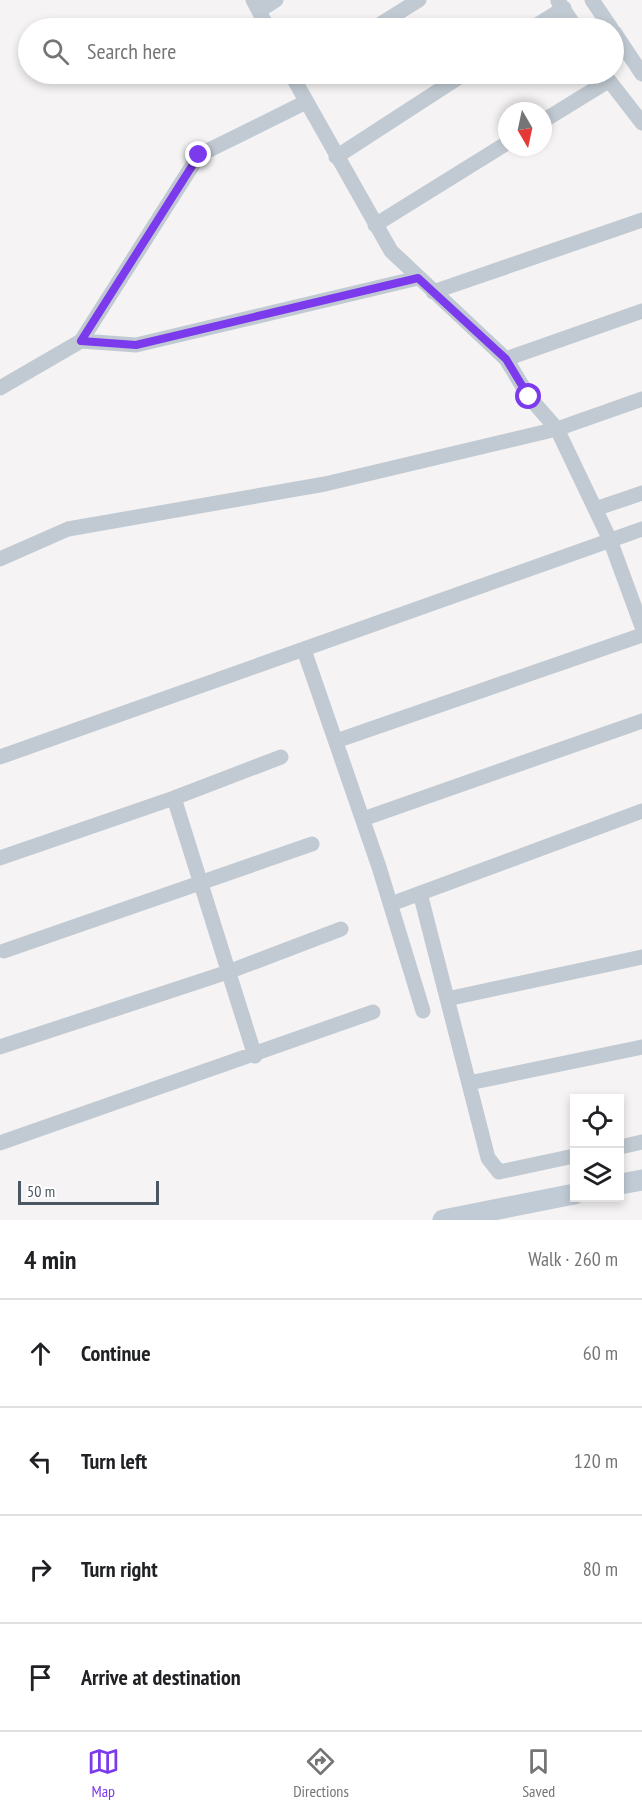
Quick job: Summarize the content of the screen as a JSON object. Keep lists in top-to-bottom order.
{
  "scale_bar": "50 m",
  "north": "bottom",
  "page": {
    "search": "Search here",
    "scale": "50 m",
    "heading": ["4 min", "Walk · 260 m"],
    "list": [
      ["Continue", "60 m"],
      ["Turn left", "120 m"],
      ["Turn right", "80 m"],
      "Arrive at destination"
    ],
    "nav": ["Map", "Directions", "Saved"]
  }
}
